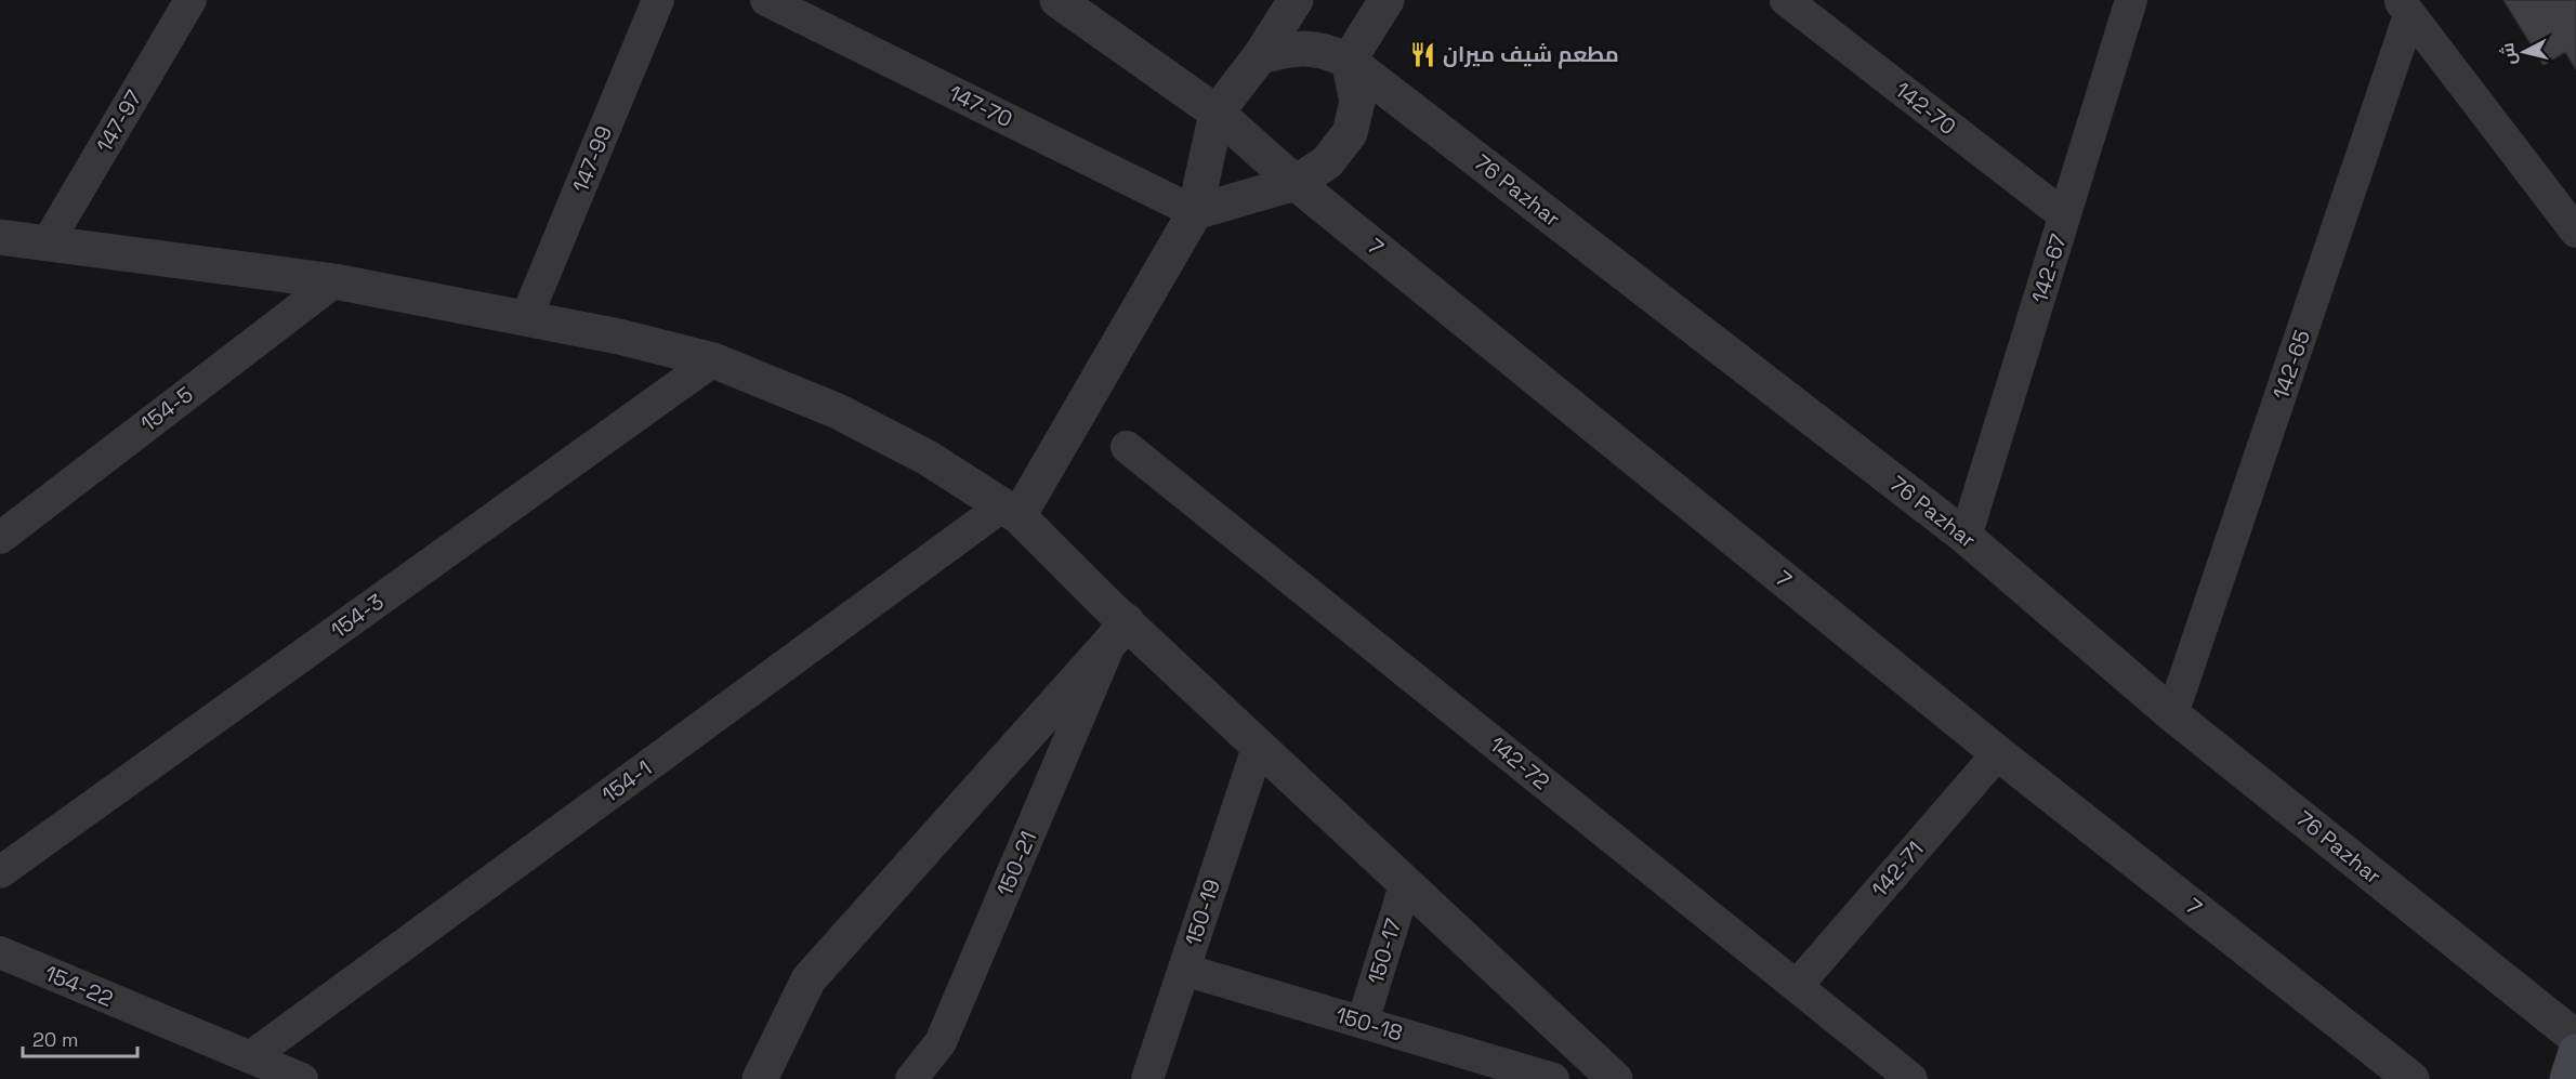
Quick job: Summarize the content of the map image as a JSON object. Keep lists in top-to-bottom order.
{
  "streets": {
    "street": [
      "147-70",
      "142-70",
      "147-97",
      "147-99",
      "76 Pazhar",
      "7",
      "142-67",
      "142-65",
      "154-5",
      "154-3",
      "142-72",
      "154-1",
      "150-21",
      "142-71",
      "150-19",
      "150-17",
      "154-22",
      "150-18"
    ]
  },
  "crossings": [
    ["142-70", "142-67"],
    ["76 Pazhar", "7"],
    ["76 Pazhar", "142-67"],
    ["76 Pazhar", "142-65"],
    ["7", "142-71"],
    ["142-72", "142-71"],
    ["154-1", "154-22"],
    ["150-19", "150-18"],
    ["150-17", "150-18"]
  ],
  "places": {
    "restaurant": ["مطعم شيف ميران"]
  },
  "scale_bar": "20 m",
  "north": "left"
}
